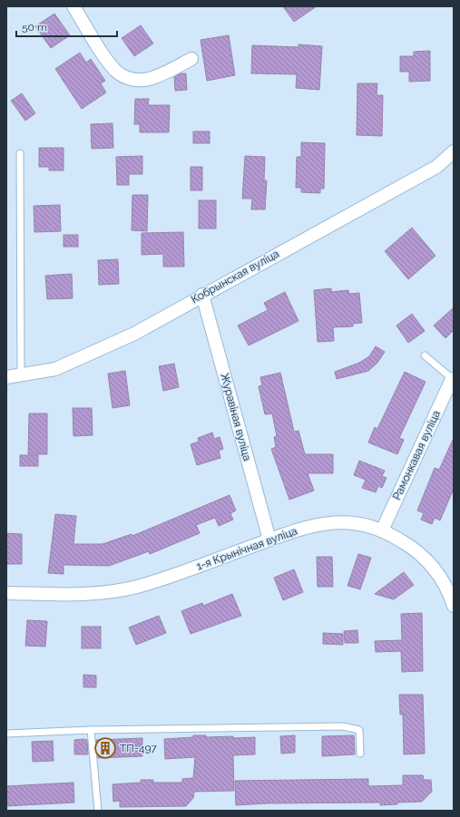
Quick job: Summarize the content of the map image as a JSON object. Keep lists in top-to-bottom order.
{
  "streets": {
    "street": [
      "Кобрынская вуліца",
      "Журавіная вуліца",
      "Рамонкавая вуліца",
      "1-я Крынічная вуліца"
    ]
  },
  "crossings": [
    ["Кобрынская вуліца", "Журавіная вуліца"],
    ["Журавіная вуліца", "1-я Крынічная вуліца"],
    ["Рамонкавая вуліца", "1-я Крынічная вуліца"]
  ],
  "places": {
    "building": ["ТП-497"]
  },
  "scale_bar": "50 m"
}
